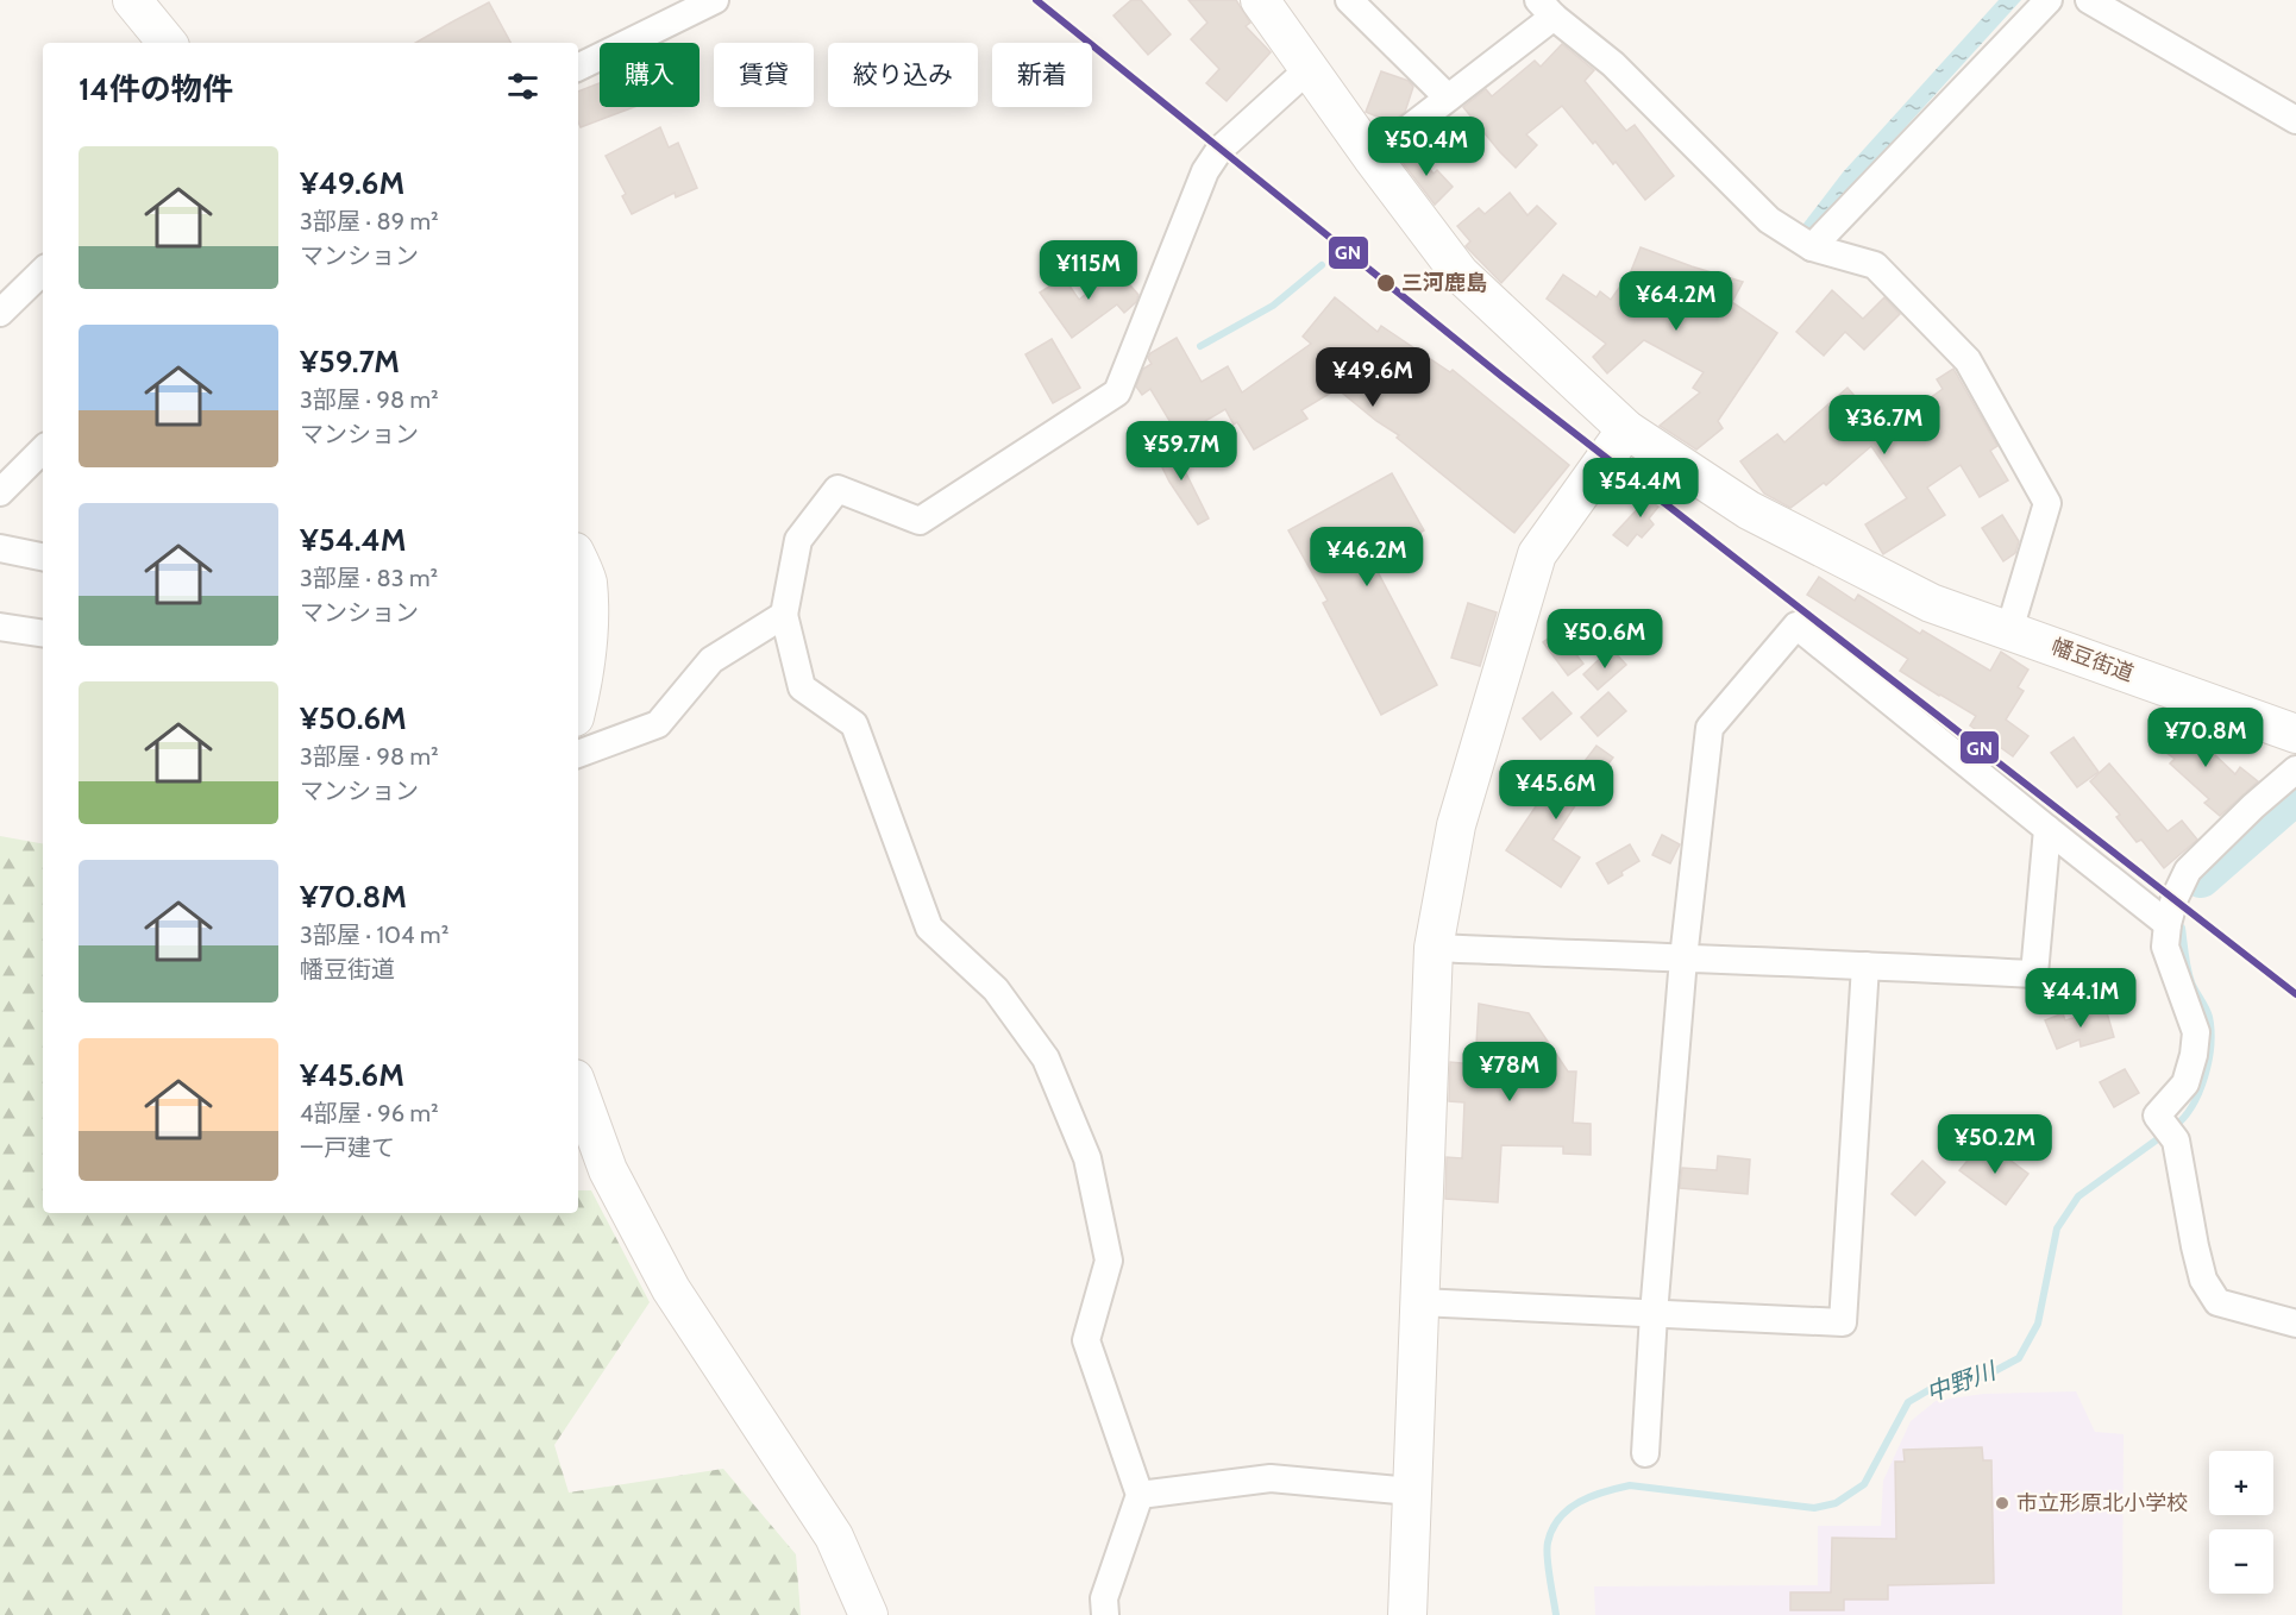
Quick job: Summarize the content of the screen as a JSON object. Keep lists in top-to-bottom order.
{
  "streets": {
    "street": ["幡豆街道"]
  },
  "water": ["中野川"],
  "places": ["三河鹿島", "市立形原北小学校"],
  "lines": ["transit line GN"],
  "page": {
    "chip": [
      "購入",
      "賃貸",
      "絞り込み",
      "新着"
    ],
    "heading": "14件の物件",
    "price": [
      "¥50.4M",
      "¥115M",
      "¥64.2M",
      "¥49.6M",
      "¥36.7M",
      "¥59.7M",
      "¥54.4M",
      "¥46.2M",
      "¥50.6M",
      "¥70.8M",
      "¥45.6M",
      "¥44.1M",
      "¥78M",
      "¥50.2M"
    ],
    "list": [
      {
        "name": "¥49.6M",
        "note": "3部屋 · 89 m² · マンション"
      },
      {
        "name": "¥59.7M",
        "note": "3部屋 · 98 m² · マンション"
      },
      {
        "name": "¥54.4M",
        "note": "3部屋 · 83 m² · マンション"
      },
      {
        "name": "¥50.6M",
        "note": "3部屋 · 98 m² · マンション"
      },
      {
        "name": "¥70.8M",
        "note": "3部屋 · 104 m² · 幡豆街道"
      },
      {
        "name": "¥45.6M",
        "note": "4部屋 · 96 m² · 一戸建て"
      }
    ],
    "map_buttons": ["+", "−"]
  }
}
